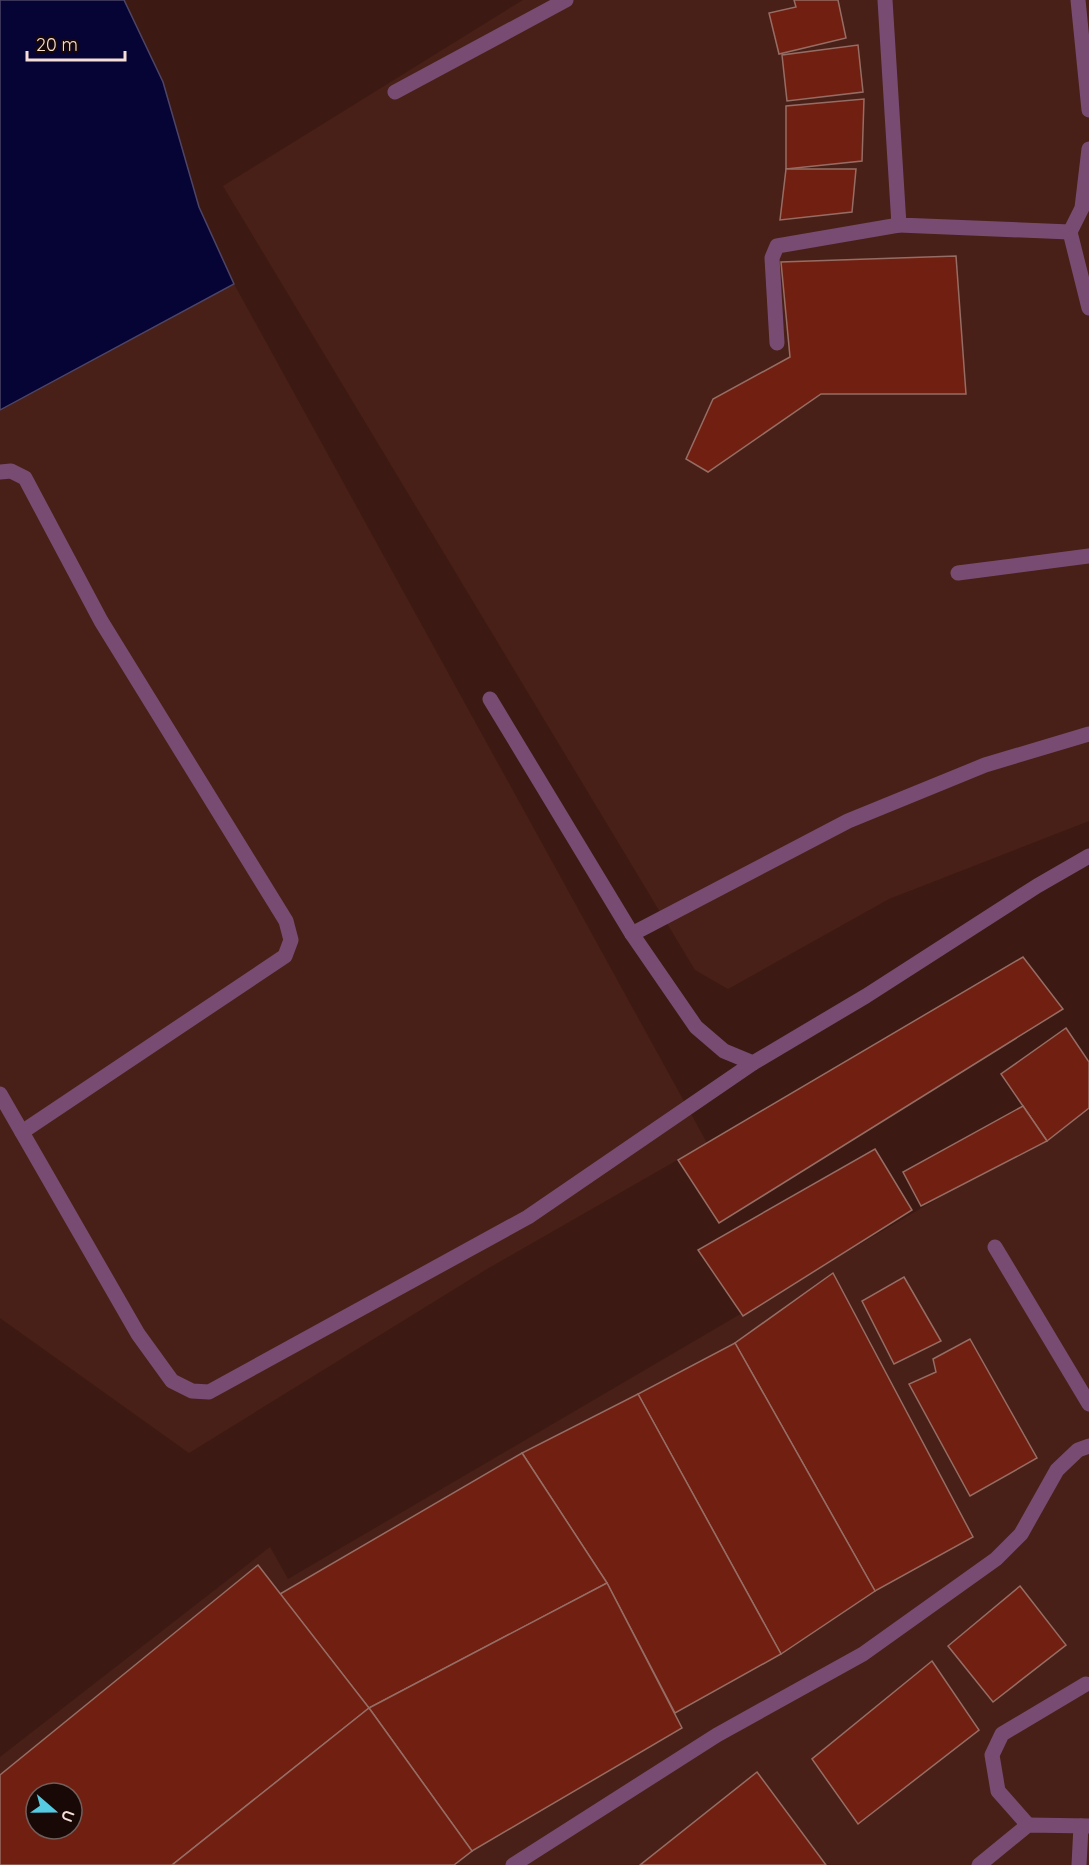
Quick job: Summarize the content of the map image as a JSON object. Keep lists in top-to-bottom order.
{
  "scale_bar": "20 m",
  "north": "right"
}
